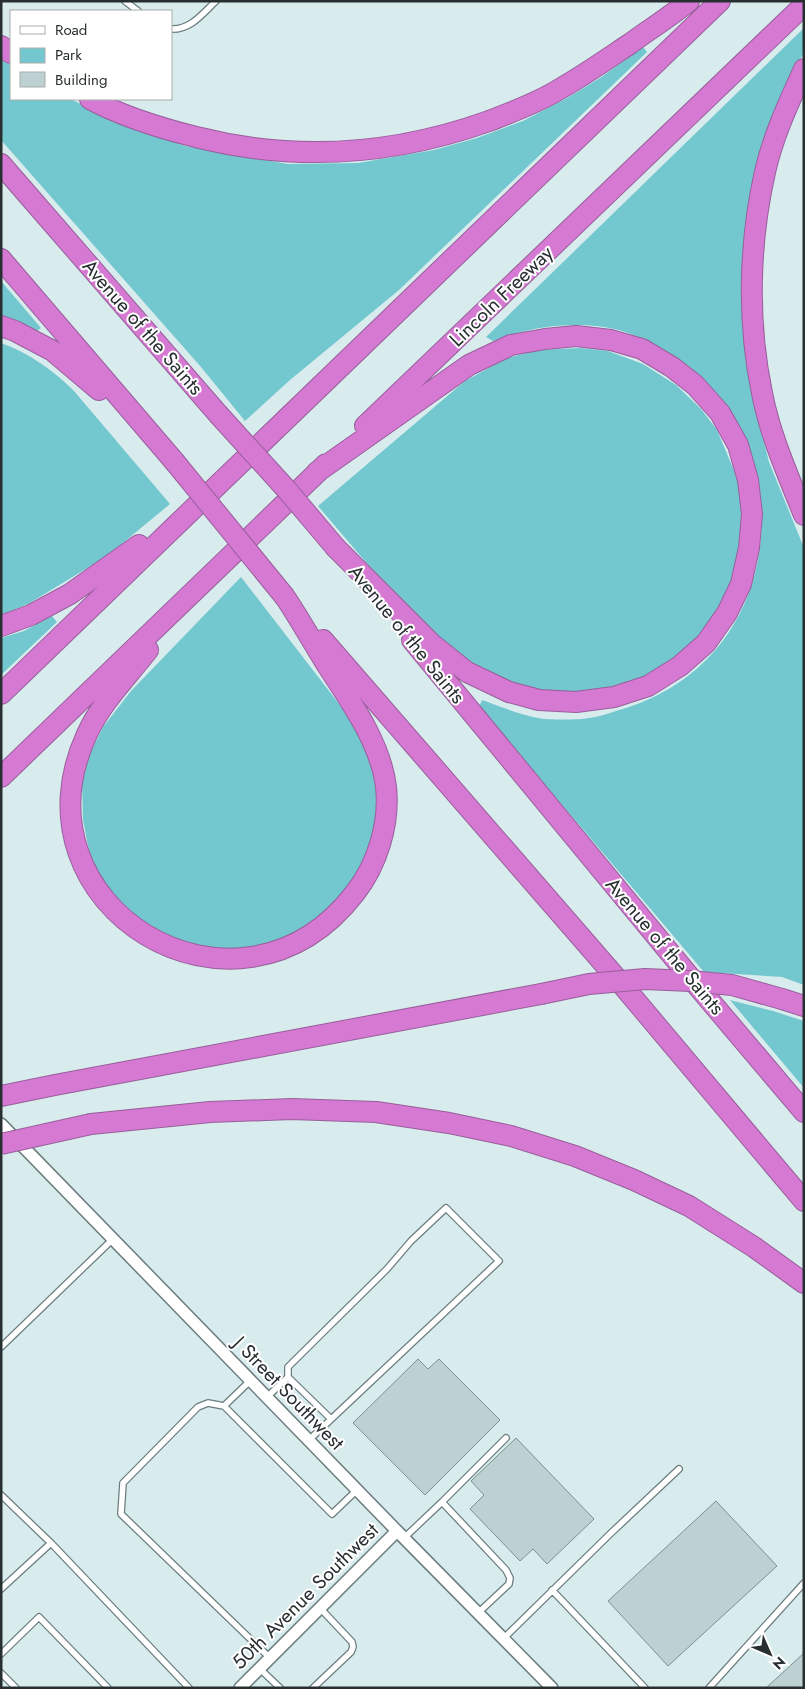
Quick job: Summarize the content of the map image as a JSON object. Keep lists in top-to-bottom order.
{
  "streets": {
    "highway": ["Lincoln Freeway", "Avenue of the Saints"],
    "street": ["J Street Southwest", "50th Avenue Southwest"]
  },
  "crossings": [
    ["J Street Southwest", "50th Avenue Southwest"]
  ],
  "legend": ["Road", "Park", "Building"],
  "north": "bottom right"
}
